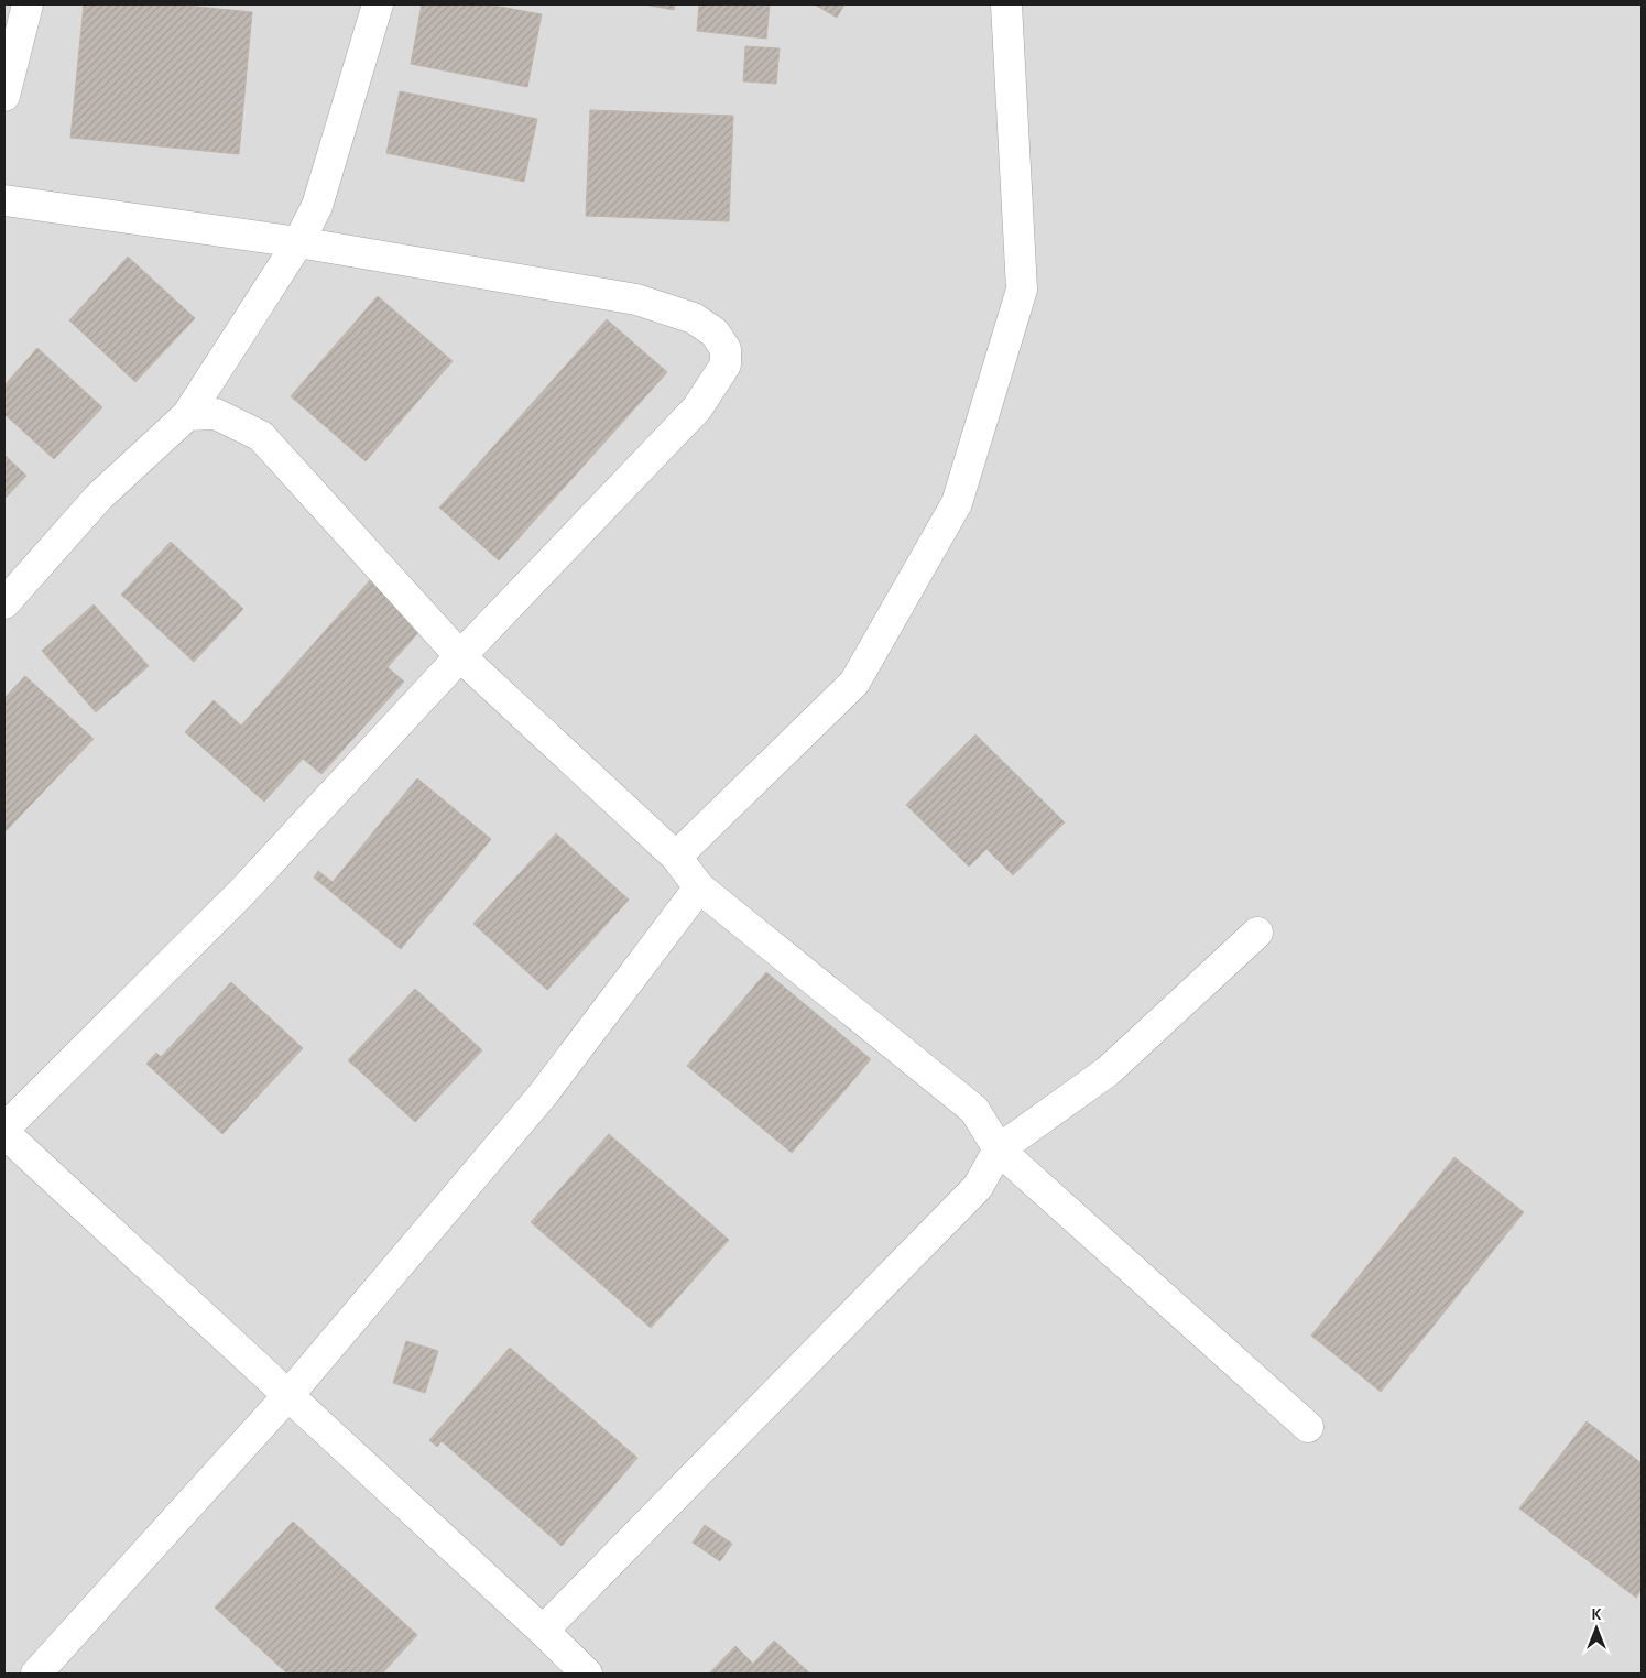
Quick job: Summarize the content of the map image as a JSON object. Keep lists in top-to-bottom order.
{
  "north": "top"
}
